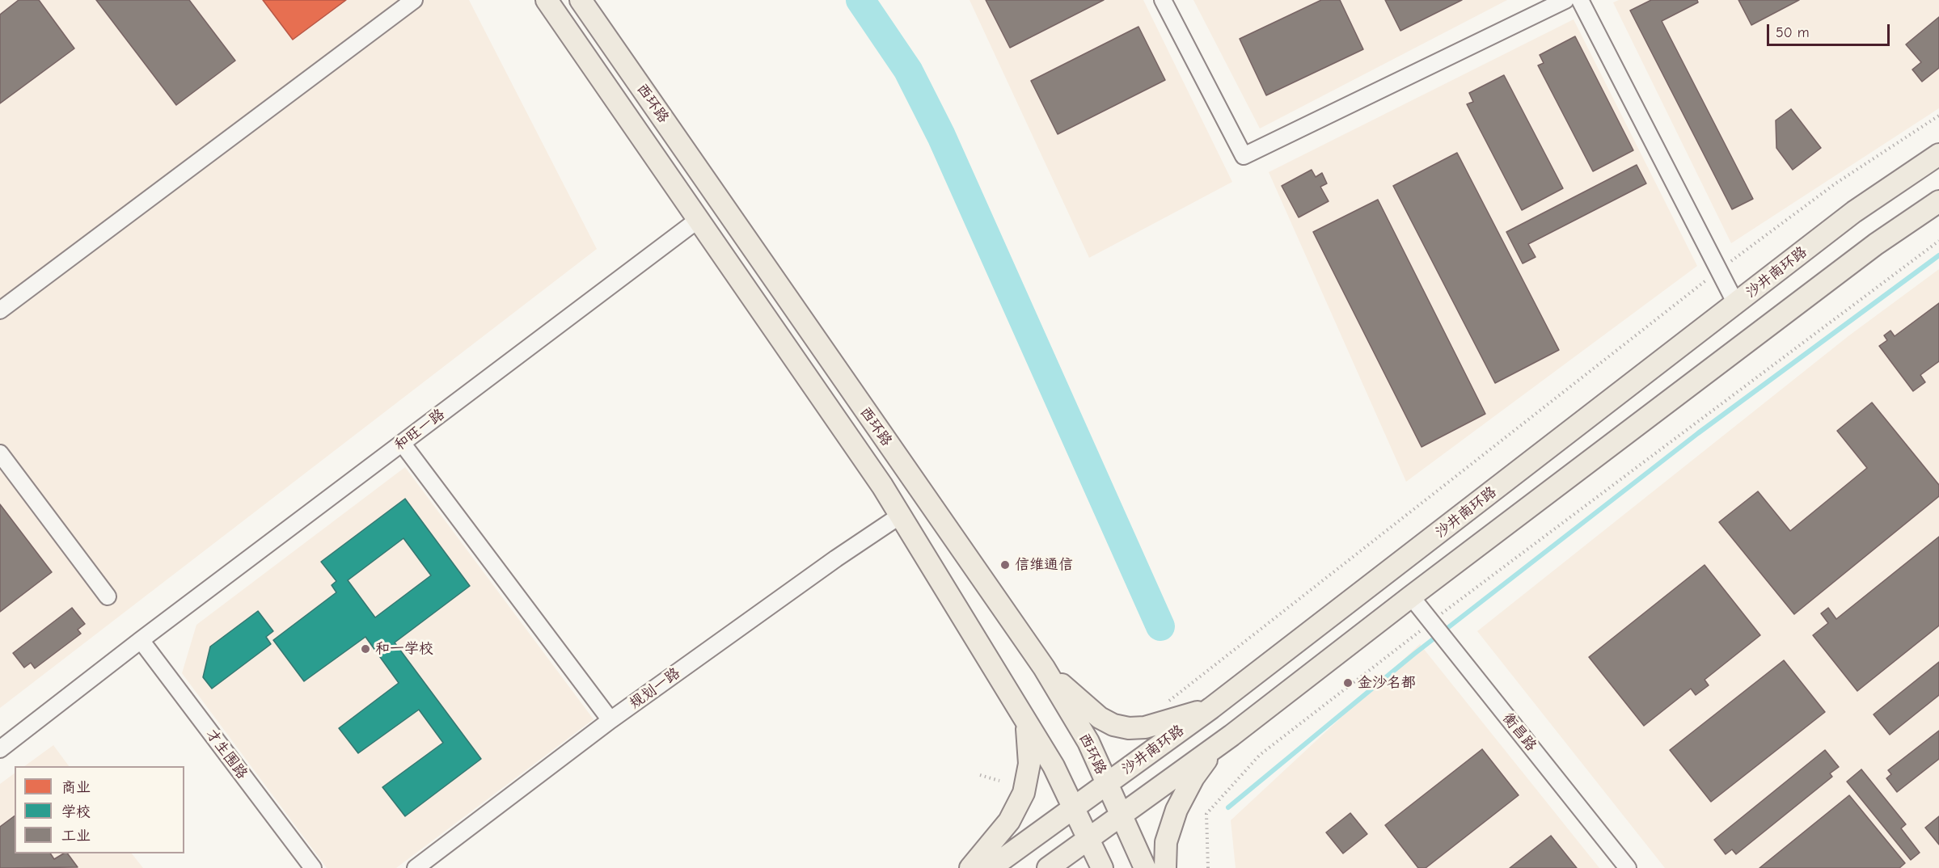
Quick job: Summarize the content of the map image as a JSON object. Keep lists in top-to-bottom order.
{
  "streets": {
    "main road": ["西环路", "沙井南环路"],
    "street": [
      "和旺一路",
      "规划一路",
      "衡昌路",
      "才生围路"
    ]
  },
  "crossings": [
    ["西环路", "沙井南环路"],
    ["西环路", "和旺一路"],
    ["西环路", "规划一路"],
    ["和旺一路", "才生围路"]
  ],
  "places": ["信维通信", "和一学校", "金沙名都"],
  "legend": ["商业", "学校", "工业"],
  "scale_bar": "50 m"
}
